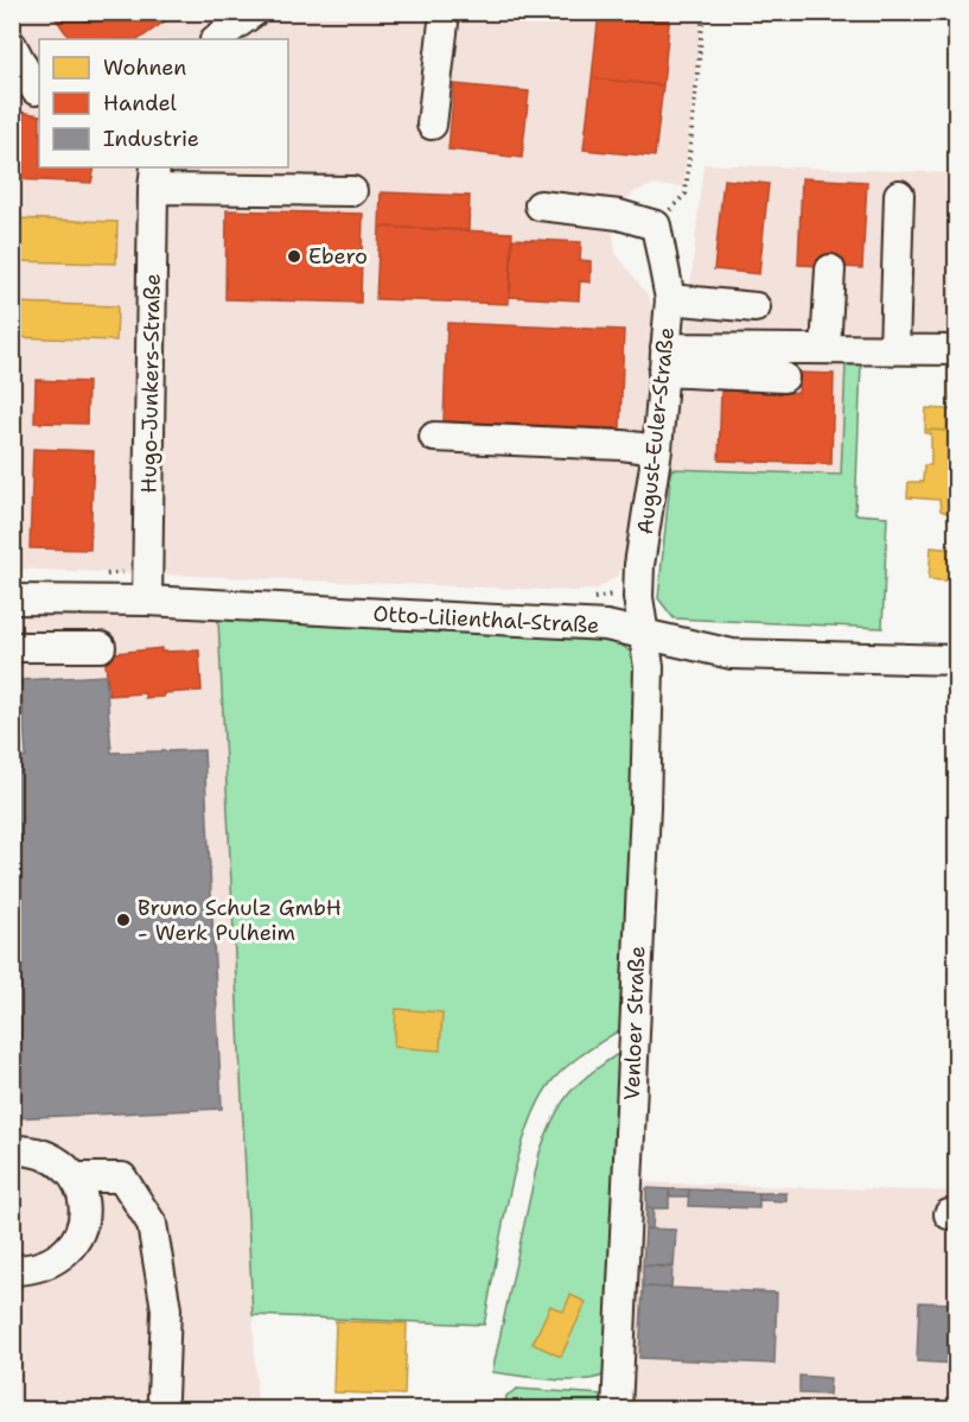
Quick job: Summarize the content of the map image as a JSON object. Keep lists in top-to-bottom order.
{
  "streets": {
    "street": [
      "Hugo-Junkers-Straße",
      "August-Euler-Straße",
      "Otto-Lilienthal-Straße",
      "Venloer Straße"
    ]
  },
  "crossings": [
    ["Hugo-Junkers-Straße", "Otto-Lilienthal-Straße"],
    ["August-Euler-Straße", "Otto-Lilienthal-Straße"],
    ["August-Euler-Straße", "Venloer Straße"],
    ["Otto-Lilienthal-Straße", "Venloer Straße"]
  ],
  "places": ["Ebero", "Bruno Schulz GmbH - Werk Pulheim"],
  "legend": ["Wohnen", "Handel", "Industrie"]
}
